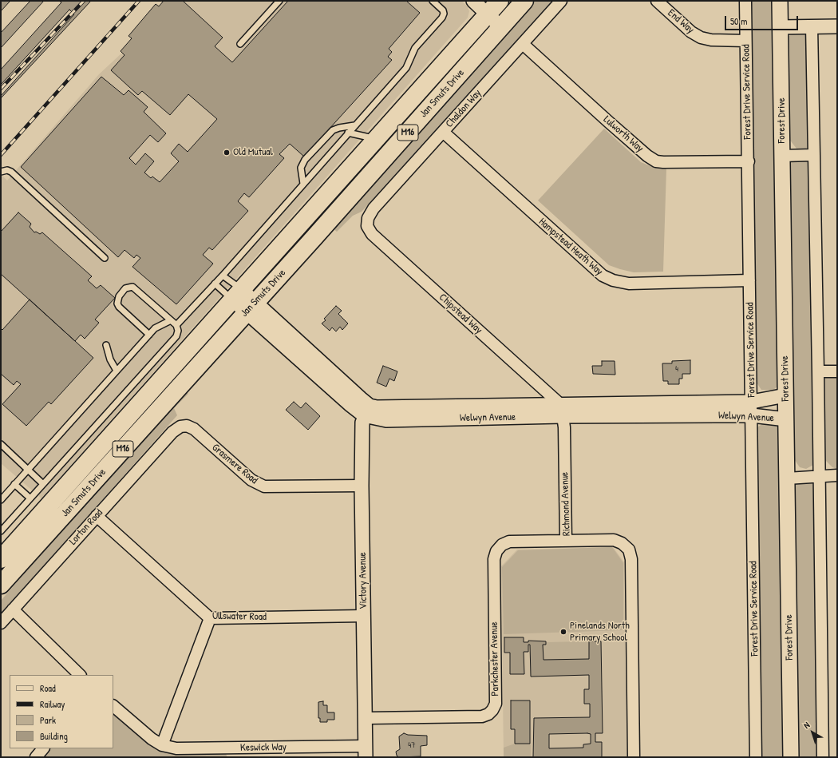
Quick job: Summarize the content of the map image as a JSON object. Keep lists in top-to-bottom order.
{
  "streets": {
    "main road": ["Jan Smuts Drive", "Forest Drive", "M16"],
    "street": [
      "End Way",
      "Forest Drive Service Road",
      "Chaldon Way",
      "Lulworth Way",
      "Hampstead Heath Way",
      "Chipstead Way",
      "Welwyn Avenue",
      "Grasmere Road",
      "Richmond Avenue",
      "Lorton Road",
      "Victory Avenue",
      "Ullswater Road",
      "Parkchester Avenue",
      "Keswick Way"
    ]
  },
  "crossings": [
    ["End Way", "Forest Drive Service Road"],
    ["Forest Drive Service Road", "Lulworth Way"],
    ["Forest Drive Service Road", "Hampstead Heath Way"],
    ["Forest Drive Service Road", "Welwyn Avenue"],
    ["Jan Smuts Drive", "Welwyn Avenue"],
    ["Chaldon Way", "Lulworth Way"],
    ["Chaldon Way", "Hampstead Heath Way"],
    ["Chaldon Way", "Chipstead Way"],
    ["Forest Drive", "Welwyn Avenue"],
    ["Chipstead Way", "Welwyn Avenue"],
    ["Chipstead Way", "Richmond Avenue"],
    ["Welwyn Avenue", "Richmond Avenue"],
    ["Welwyn Avenue", "Victory Avenue"],
    ["Grasmere Road", "Lorton Road"],
    ["Grasmere Road", "Victory Avenue"],
    ["Richmond Avenue", "Parkchester Avenue"],
    ["Lorton Road", "Ullswater Road"],
    ["Victory Avenue", "Ullswater Road"],
    ["Victory Avenue", "Parkchester Avenue"],
    ["Victory Avenue", "Keswick Way"]
  ],
  "places": ["Old Mutual", "Pinelands North Primary School"],
  "house_numbers": ["4", "47"],
  "legend": [
    "Road",
    "Railway",
    "Park",
    "Building"
  ],
  "scale_bar": "50 m",
  "north": "top left"
}
